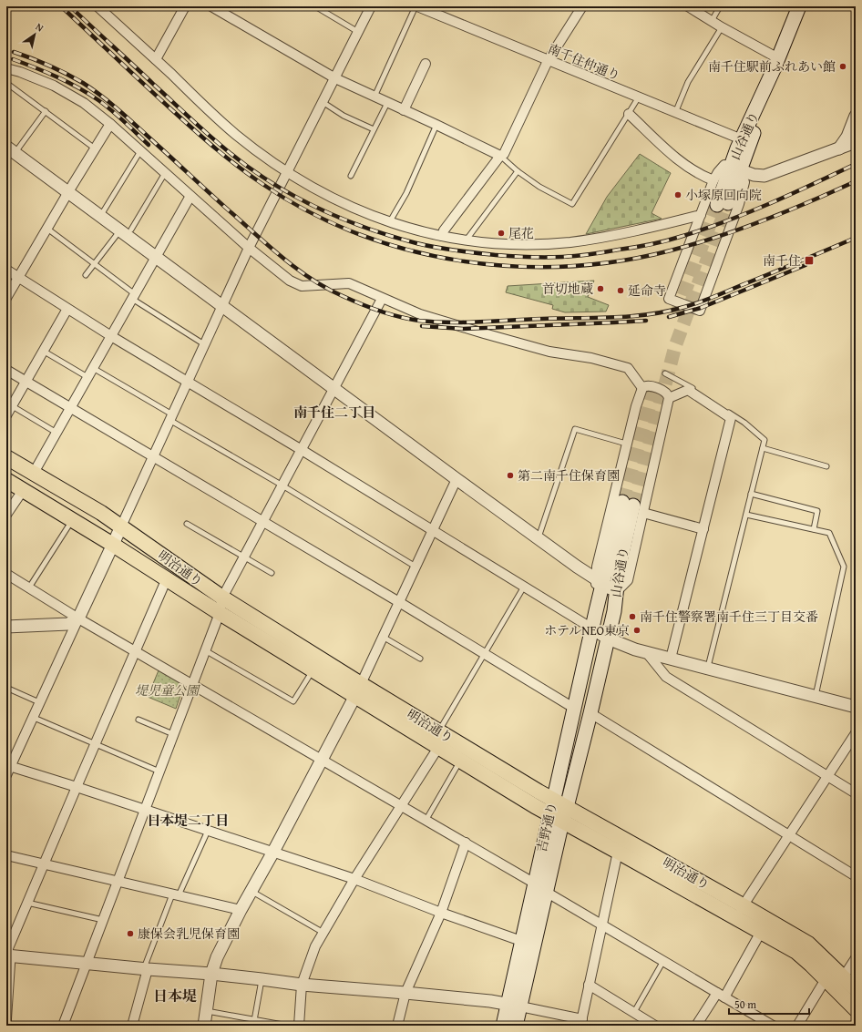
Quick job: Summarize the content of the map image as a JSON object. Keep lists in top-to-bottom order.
{
  "streets": {
    "main road": ["山谷通り", "明治通り", "吉野通り"],
    "street": ["南千住仲通り"]
  },
  "crossings": [
    ["南千住仲通り", "山谷通り"],
    ["山谷通り", "吉野通り"],
    ["明治通り", "吉野通り"]
  ],
  "districts": ["南千住二丁目", "日本堤二丁目", "日本堤"],
  "parks": ["堤児童公園"],
  "places": {
    "other": [
      "南千住駅前ふれあい館",
      "小塚原回向院",
      "尾花",
      "首切地蔵",
      "延命寺",
      "第二南千住保育園",
      "南千住警察署南千住三丁目交番",
      "ホテルNEO東京",
      "康保会乳児保育園"
    ],
    "transit": ["南千住"]
  },
  "scale_bar": "50 m",
  "north": "top right"
}
